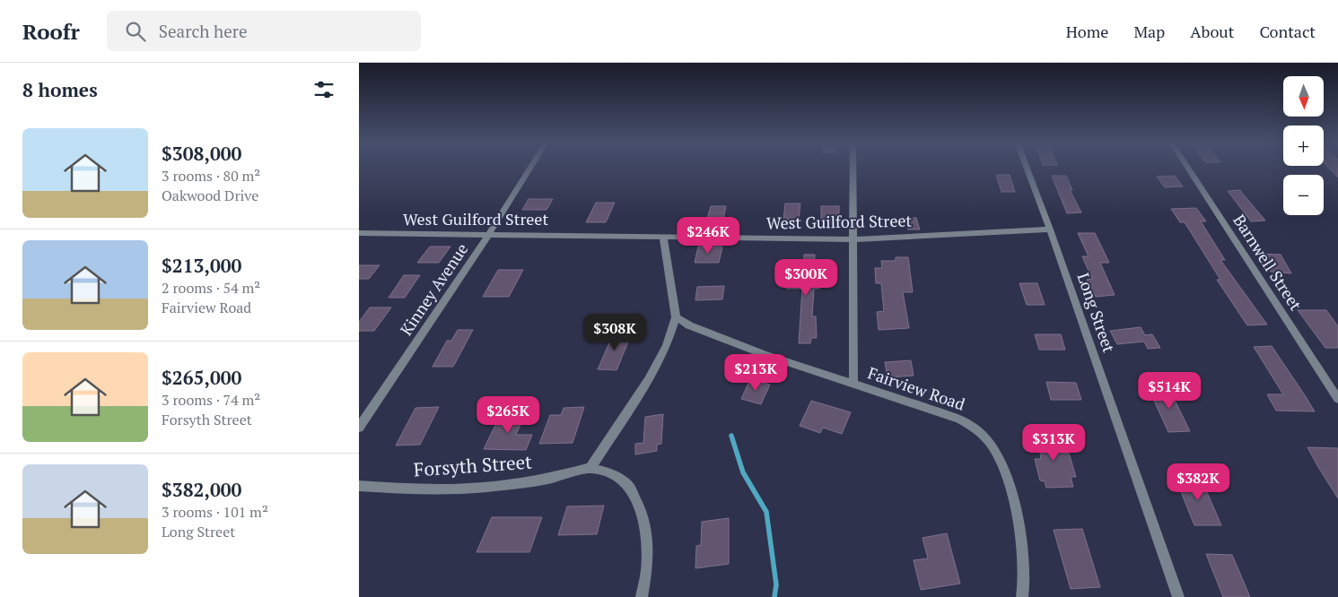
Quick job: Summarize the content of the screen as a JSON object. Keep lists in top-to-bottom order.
{
  "streets": {
    "street": [
      "West Guilford Street",
      "Barnwell Street",
      "Kinney Avenue",
      "Long Street",
      "Fairview Road",
      "Forsyth Street"
    ]
  },
  "crossings": [
    ["West Guilford Street", "Kinney Avenue"],
    ["West Guilford Street", "Long Street"]
  ],
  "north": "bottom",
  "page": {
    "header": "Roofr",
    "search": "Search here",
    "nav": [
      "Home",
      "Map",
      "About",
      "Contact"
    ],
    "heading": "8 homes",
    "map_buttons": ["+", "−"],
    "list": [
      {
        "name": "$308,000",
        "note": "3 rooms · 80 m² · Oakwood Drive"
      },
      {
        "name": "$213,000",
        "note": "2 rooms · 54 m² · Fairview Road"
      },
      {
        "name": "$265,000",
        "note": "3 rooms · 74 m² · Forsyth Street"
      },
      {
        "name": "$382,000",
        "note": "3 rooms · 101 m² · Long Street"
      }
    ],
    "price": [
      "$246K",
      "$300K",
      "$308K",
      "$213K",
      "$514K",
      "$265K",
      "$313K",
      "$382K"
    ]
  }
}
